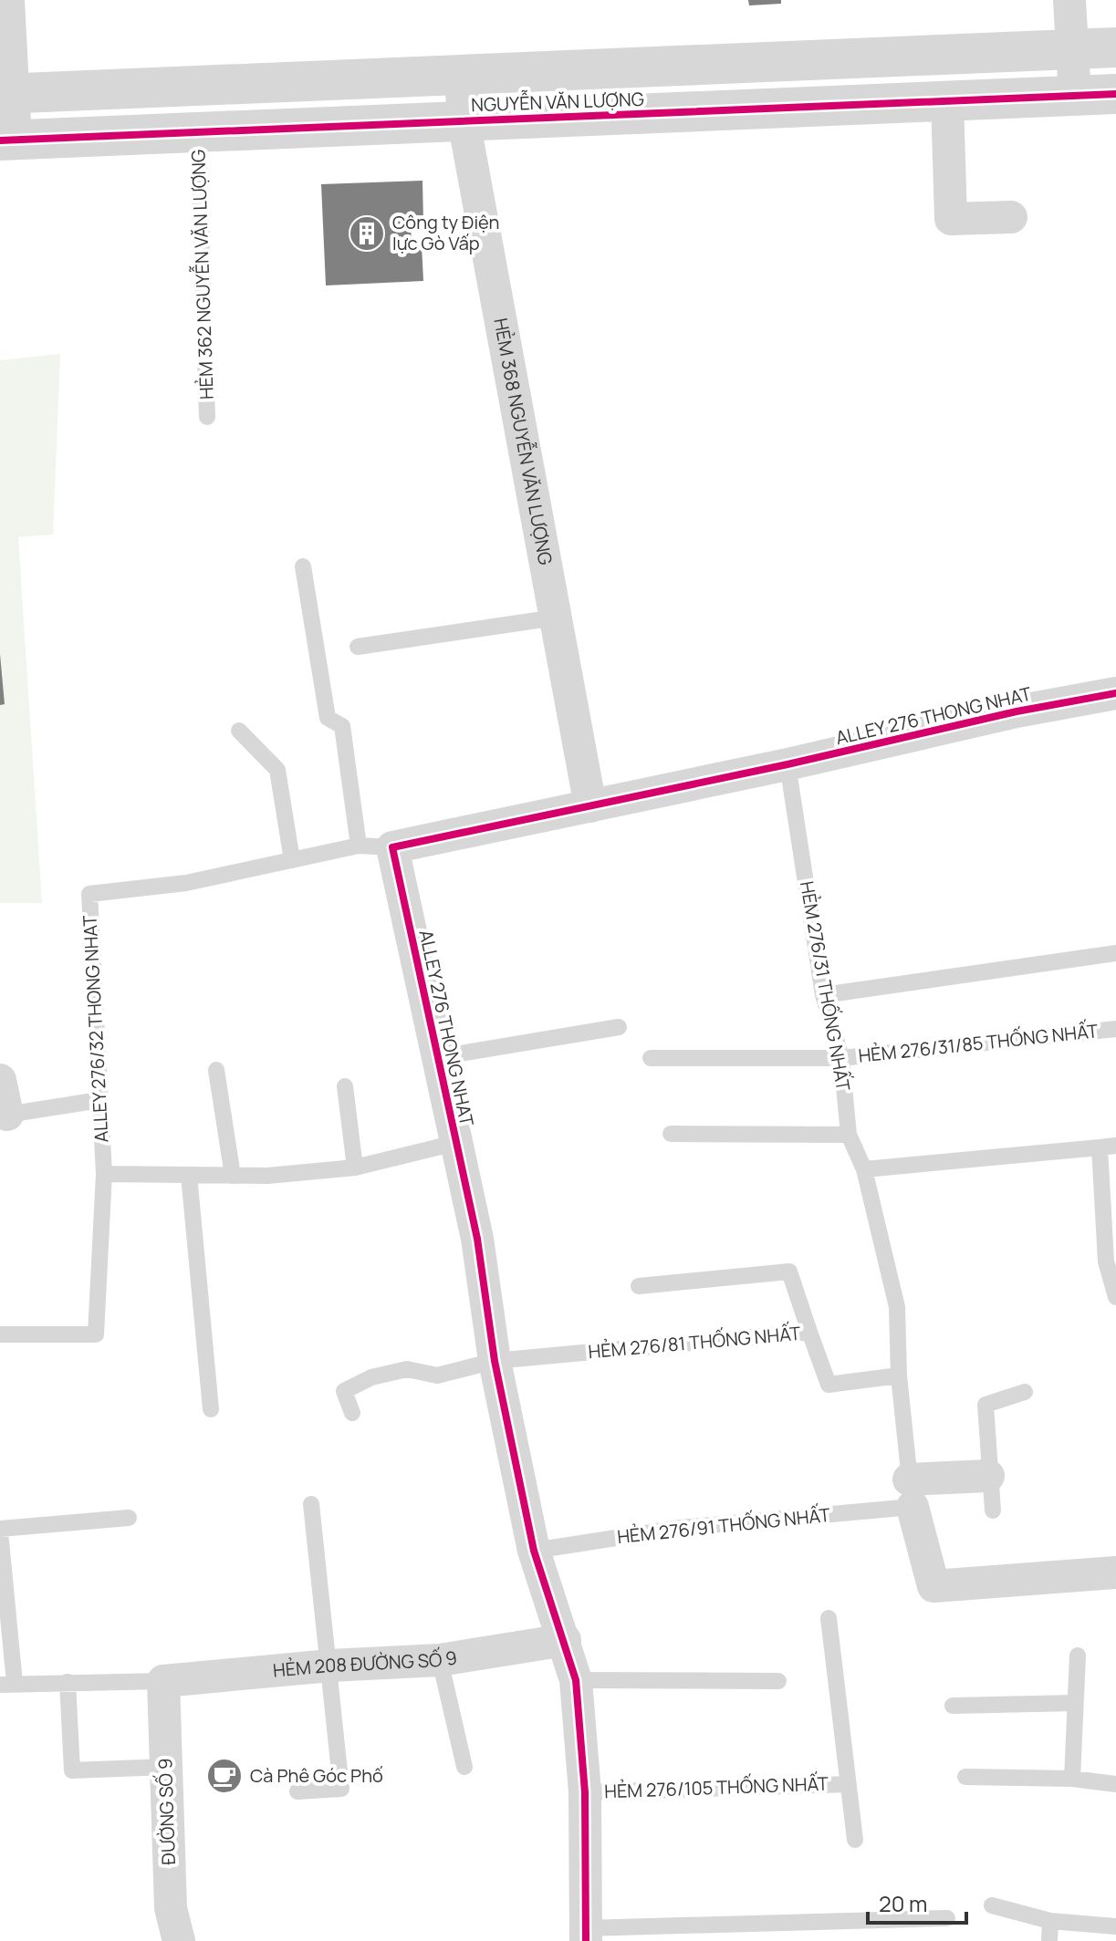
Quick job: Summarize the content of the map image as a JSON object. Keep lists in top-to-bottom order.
{
  "streets": {
    "street": [
      "NGUYỄN VĂN LƯỢNG",
      "HẺM 368 NGUYỄN VĂN LƯỢNG",
      "ALLEY 276 THONG NHAT",
      "HẺM 208 ĐƯỜNG SỐ 9",
      "ĐƯỜNG SỐ 9"
    ],
    "lane": [
      "HẺM 362 NGUYỄN VĂN LƯỢNG",
      "HẺM 276/31 THỐNG NHẤT",
      "ALLEY 276/32 THONG NHAT",
      "HẺM 276/31/85 THỐNG NHẤT",
      "HẺM 276/81 THỐNG NHẤT",
      "HẺM 276/91 THỐNG NHẤT",
      "HẺM 276/105 THỐNG NHẤT"
    ]
  },
  "crossings": [
    ["NGUYỄN VĂN LƯỢNG", "HẺM 362 NGUYỄN VĂN LƯỢNG"],
    ["NGUYỄN VĂN LƯỢNG", "HẺM 368 NGUYỄN VĂN LƯỢNG"],
    ["HẺM 368 NGUYỄN VĂN LƯỢNG", "ALLEY 276 THONG NHAT"],
    ["ALLEY 276 THONG NHAT", "HẺM 276/31 THỐNG NHẤT"],
    ["ALLEY 276 THONG NHAT", "ALLEY 276/32 THONG NHAT"],
    ["ALLEY 276 THONG NHAT", "HẺM 276/81 THỐNG NHẤT"],
    ["ALLEY 276 THONG NHAT", "HẺM 276/91 THỐNG NHẤT"],
    ["ALLEY 276 THONG NHAT", "HẺM 208 ĐƯỜNG SỐ 9"],
    ["ALLEY 276 THONG NHAT", "HẺM 276/105 THỐNG NHẤT"],
    ["HẺM 276/31 THỐNG NHẤT", "HẺM 276/31/85 THỐNG NHẤT"],
    ["HẺM 276/31 THỐNG NHẤT", "HẺM 276/91 THỐNG NHẤT"],
    ["HẺM 208 ĐƯỜNG SỐ 9", "ĐƯỜNG SỐ 9"]
  ],
  "places": {
    "building": ["Công ty Điện lực Gò Vấp"],
    "cafe": ["Cà Phê Góc Phố"]
  },
  "scale_bar": "20 m"
}
